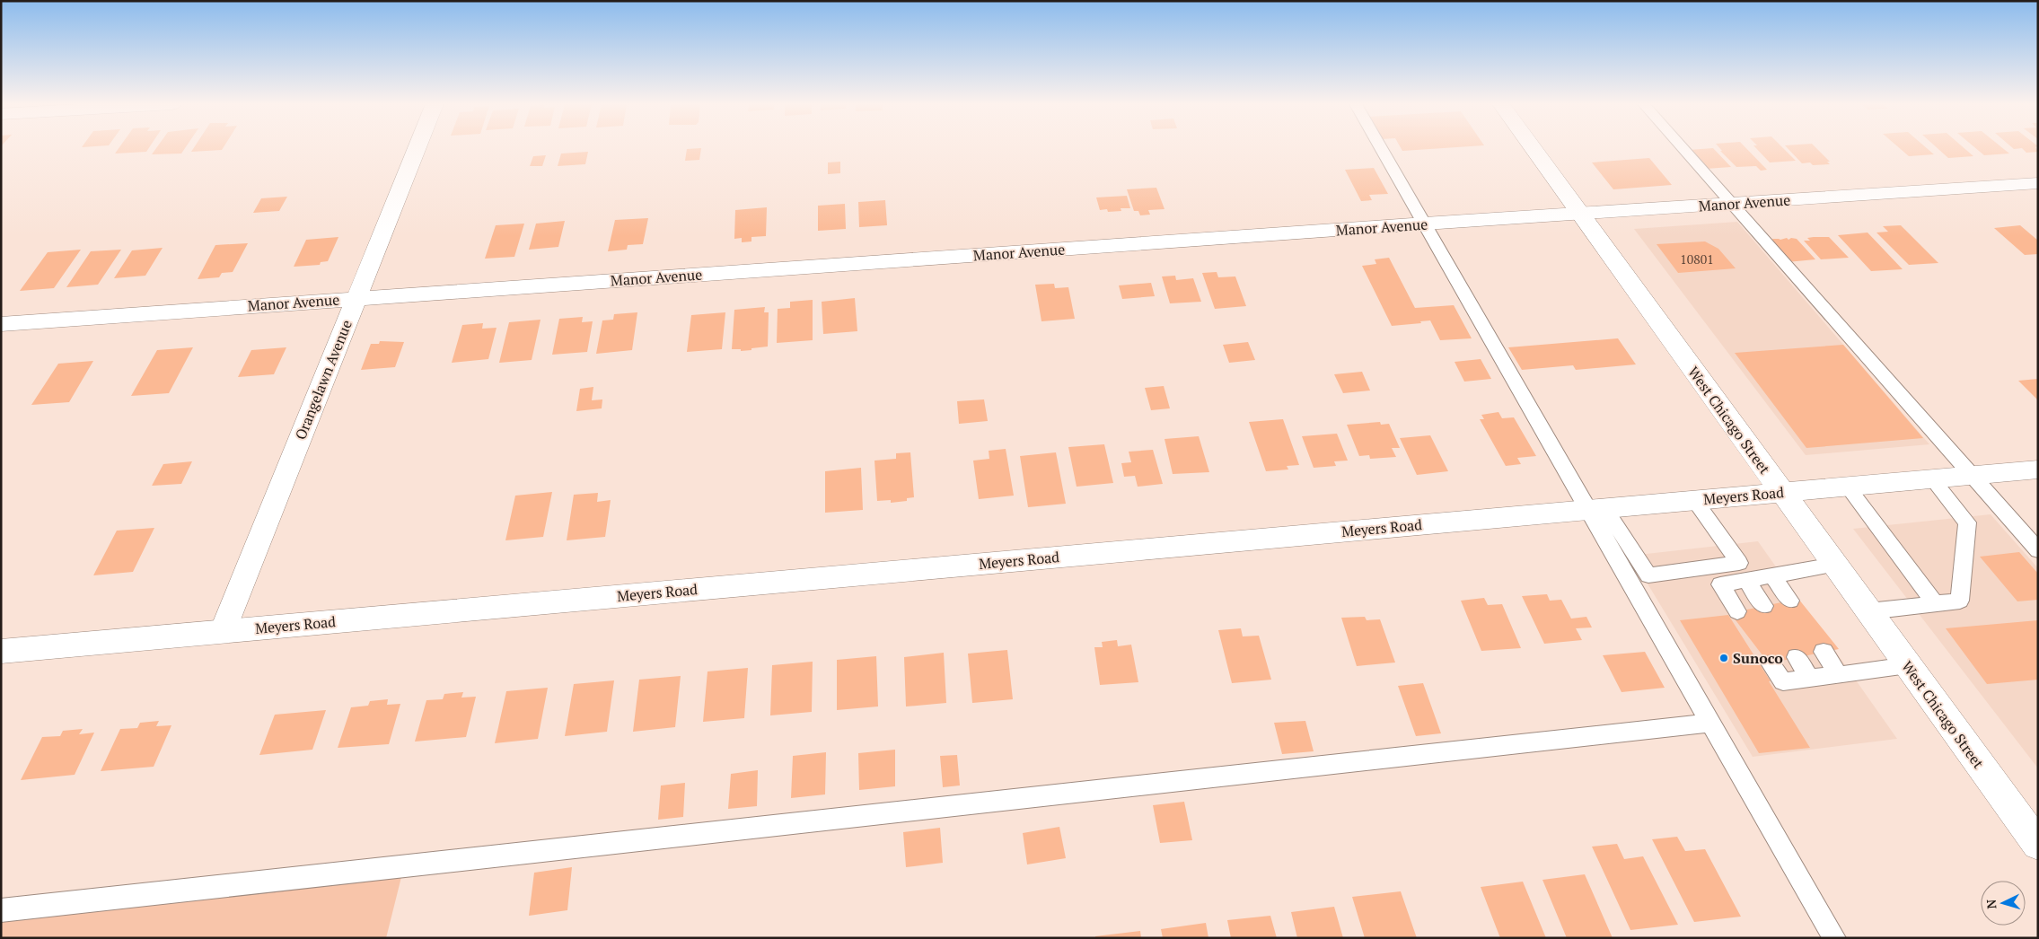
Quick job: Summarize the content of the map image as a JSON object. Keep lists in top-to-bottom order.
{
  "streets": {
    "street": [
      "Manor Avenue",
      "Orangelawn Avenue",
      "West Chicago Street",
      "Meyers Road"
    ]
  },
  "crossings": [
    ["Manor Avenue", "Orangelawn Avenue"],
    ["Manor Avenue", "West Chicago Street"],
    ["Orangelawn Avenue", "Meyers Road"],
    ["West Chicago Street", "Meyers Road"]
  ],
  "places": ["Sunoco"],
  "house_numbers": ["10801"],
  "north": "left"
}
